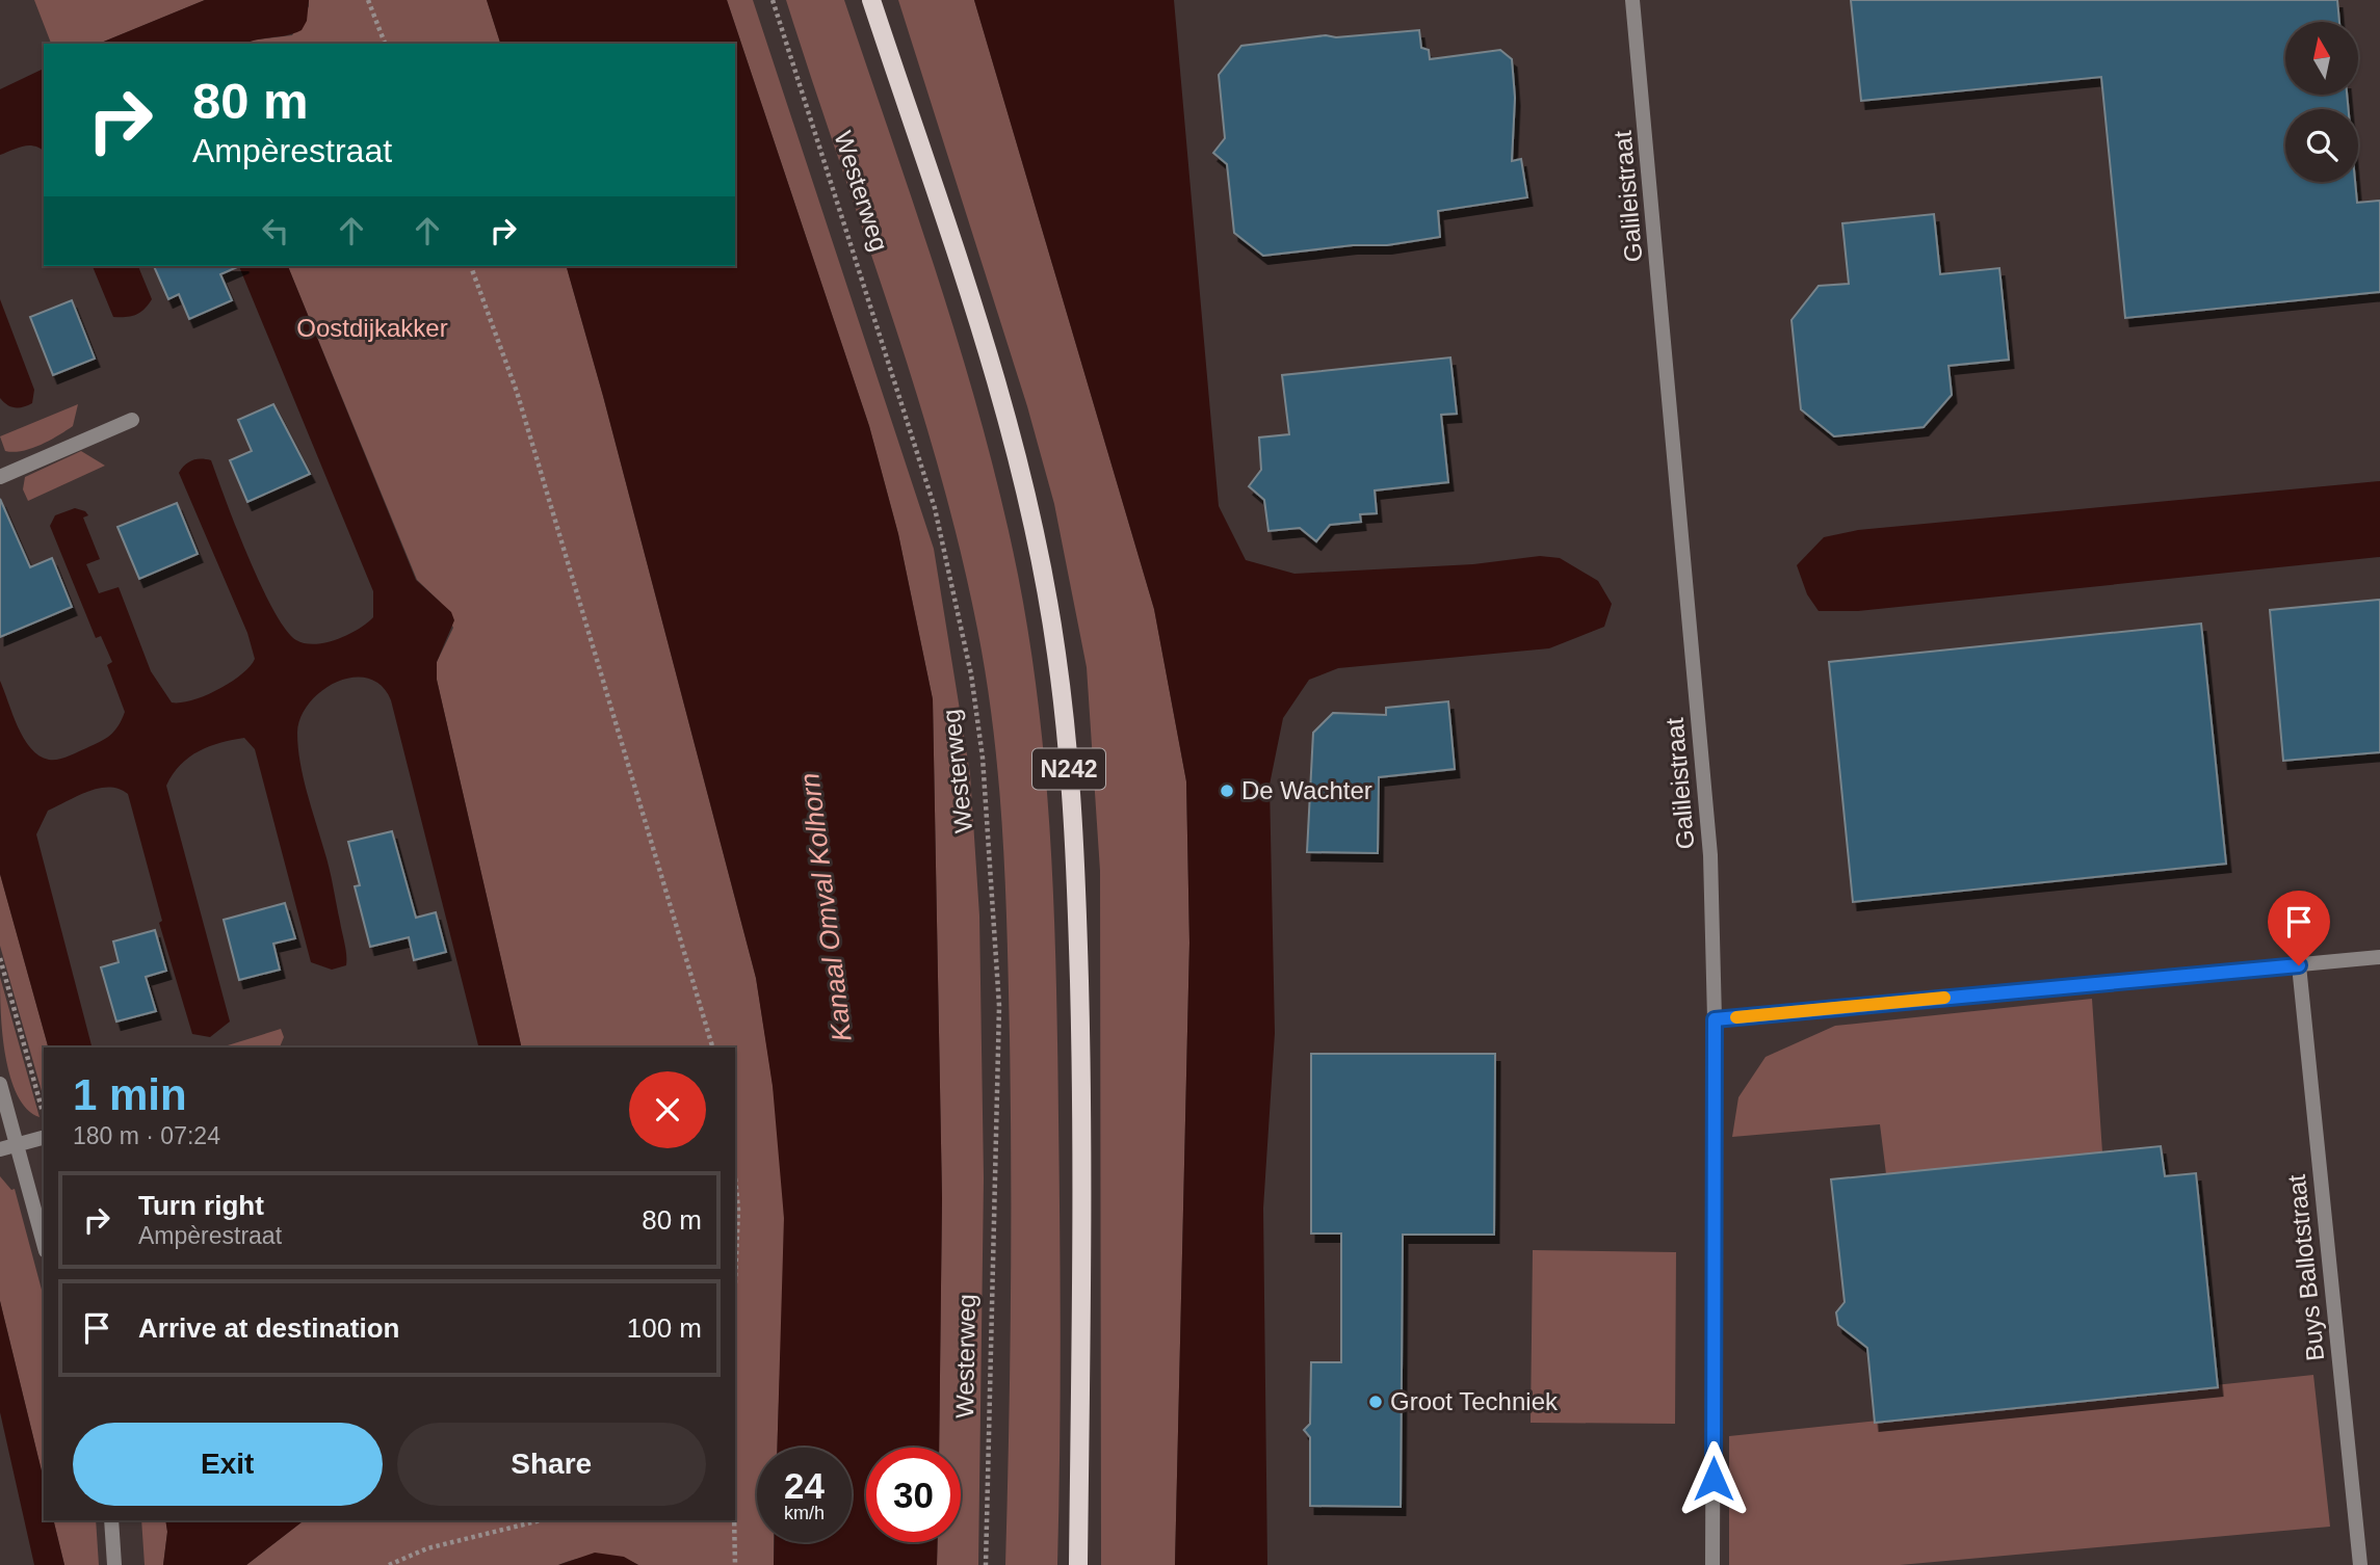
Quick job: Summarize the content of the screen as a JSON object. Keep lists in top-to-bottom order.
{
  "streets": {
    "main road": ["N242"],
    "street": ["Galileistraat", "Buys Ballotstraat"],
    "path": ["Westerweg"]
  },
  "water": ["Kanaal Omval Kolhorn"],
  "parks": ["Oostdijkakker"],
  "places": ["De Wachter", "Groot Techniek"],
  "north": "top",
  "page": {
    "turn": ["80 m", "Ampèrestraat"],
    "heading": ["1 min", "180 m · 07:24"],
    "list": [
      {
        "name": "Turn right",
        "note": "Ampèrestraat",
        "value": "80 m"
      },
      {
        "name": "Arrive at destination",
        "value": "100 m"
      }
    ],
    "buttons": ["Exit", "Share"],
    "speed": "24 km/h",
    "limit": "30"
  }
}
